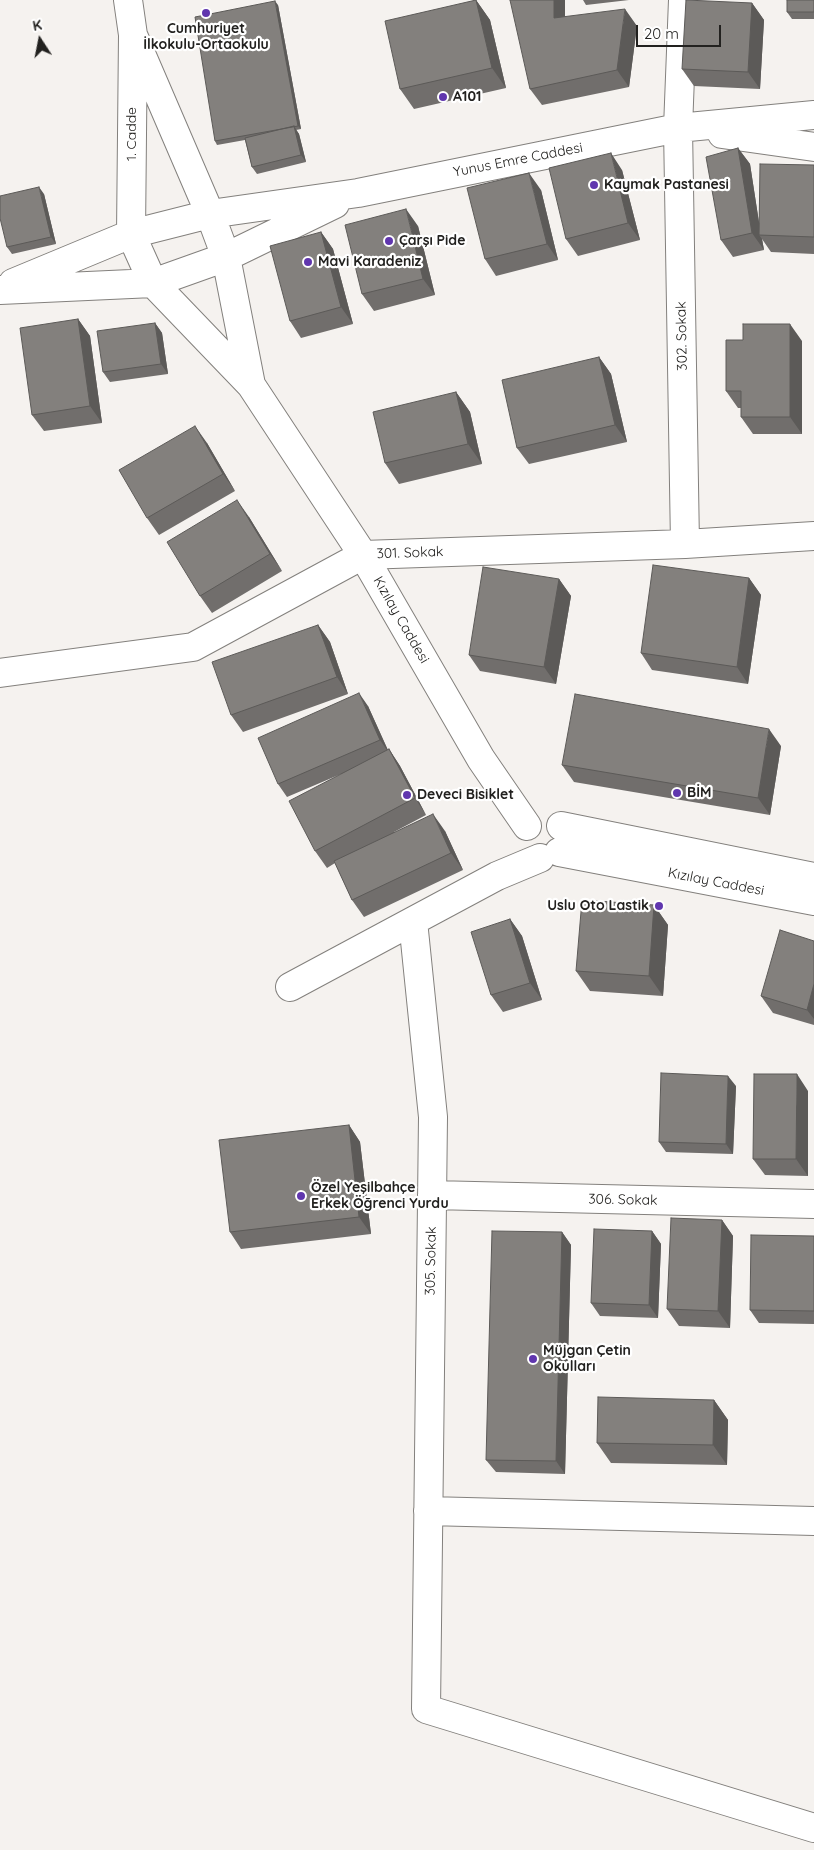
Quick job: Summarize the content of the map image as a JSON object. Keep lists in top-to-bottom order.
{
  "streets": {
    "street": [
      "1. Cadde",
      "Yunus Emre Caddesi",
      "302. Sokak",
      "301. Sokak",
      "Kızılay Caddesi",
      "306. Sokak",
      "305. Sokak"
    ]
  },
  "crossings": [
    ["1. Cadde", "Yunus Emre Caddesi"],
    ["1. Cadde", "Kızılay Caddesi"],
    ["Yunus Emre Caddesi", "302. Sokak"],
    ["Yunus Emre Caddesi", "Kızılay Caddesi"],
    ["302. Sokak", "301. Sokak"],
    ["301. Sokak", "Kızılay Caddesi"],
    ["306. Sokak", "305. Sokak"]
  ],
  "places": [
    "Cumhuriyet İlkokulu-Ortaokulu",
    "A101",
    "Kaymak Pastanesi",
    "Çarşı Pide",
    "Mavi Karadeniz",
    "BİM",
    "Deveci Bisiklet",
    "Uslu Oto Lastik",
    "Özel Yeşilbahçe Erkek Öğrenci Yurdu",
    "Müjgan Çetin Okulları"
  ],
  "scale_bar": "20 m",
  "north": "top"
}
